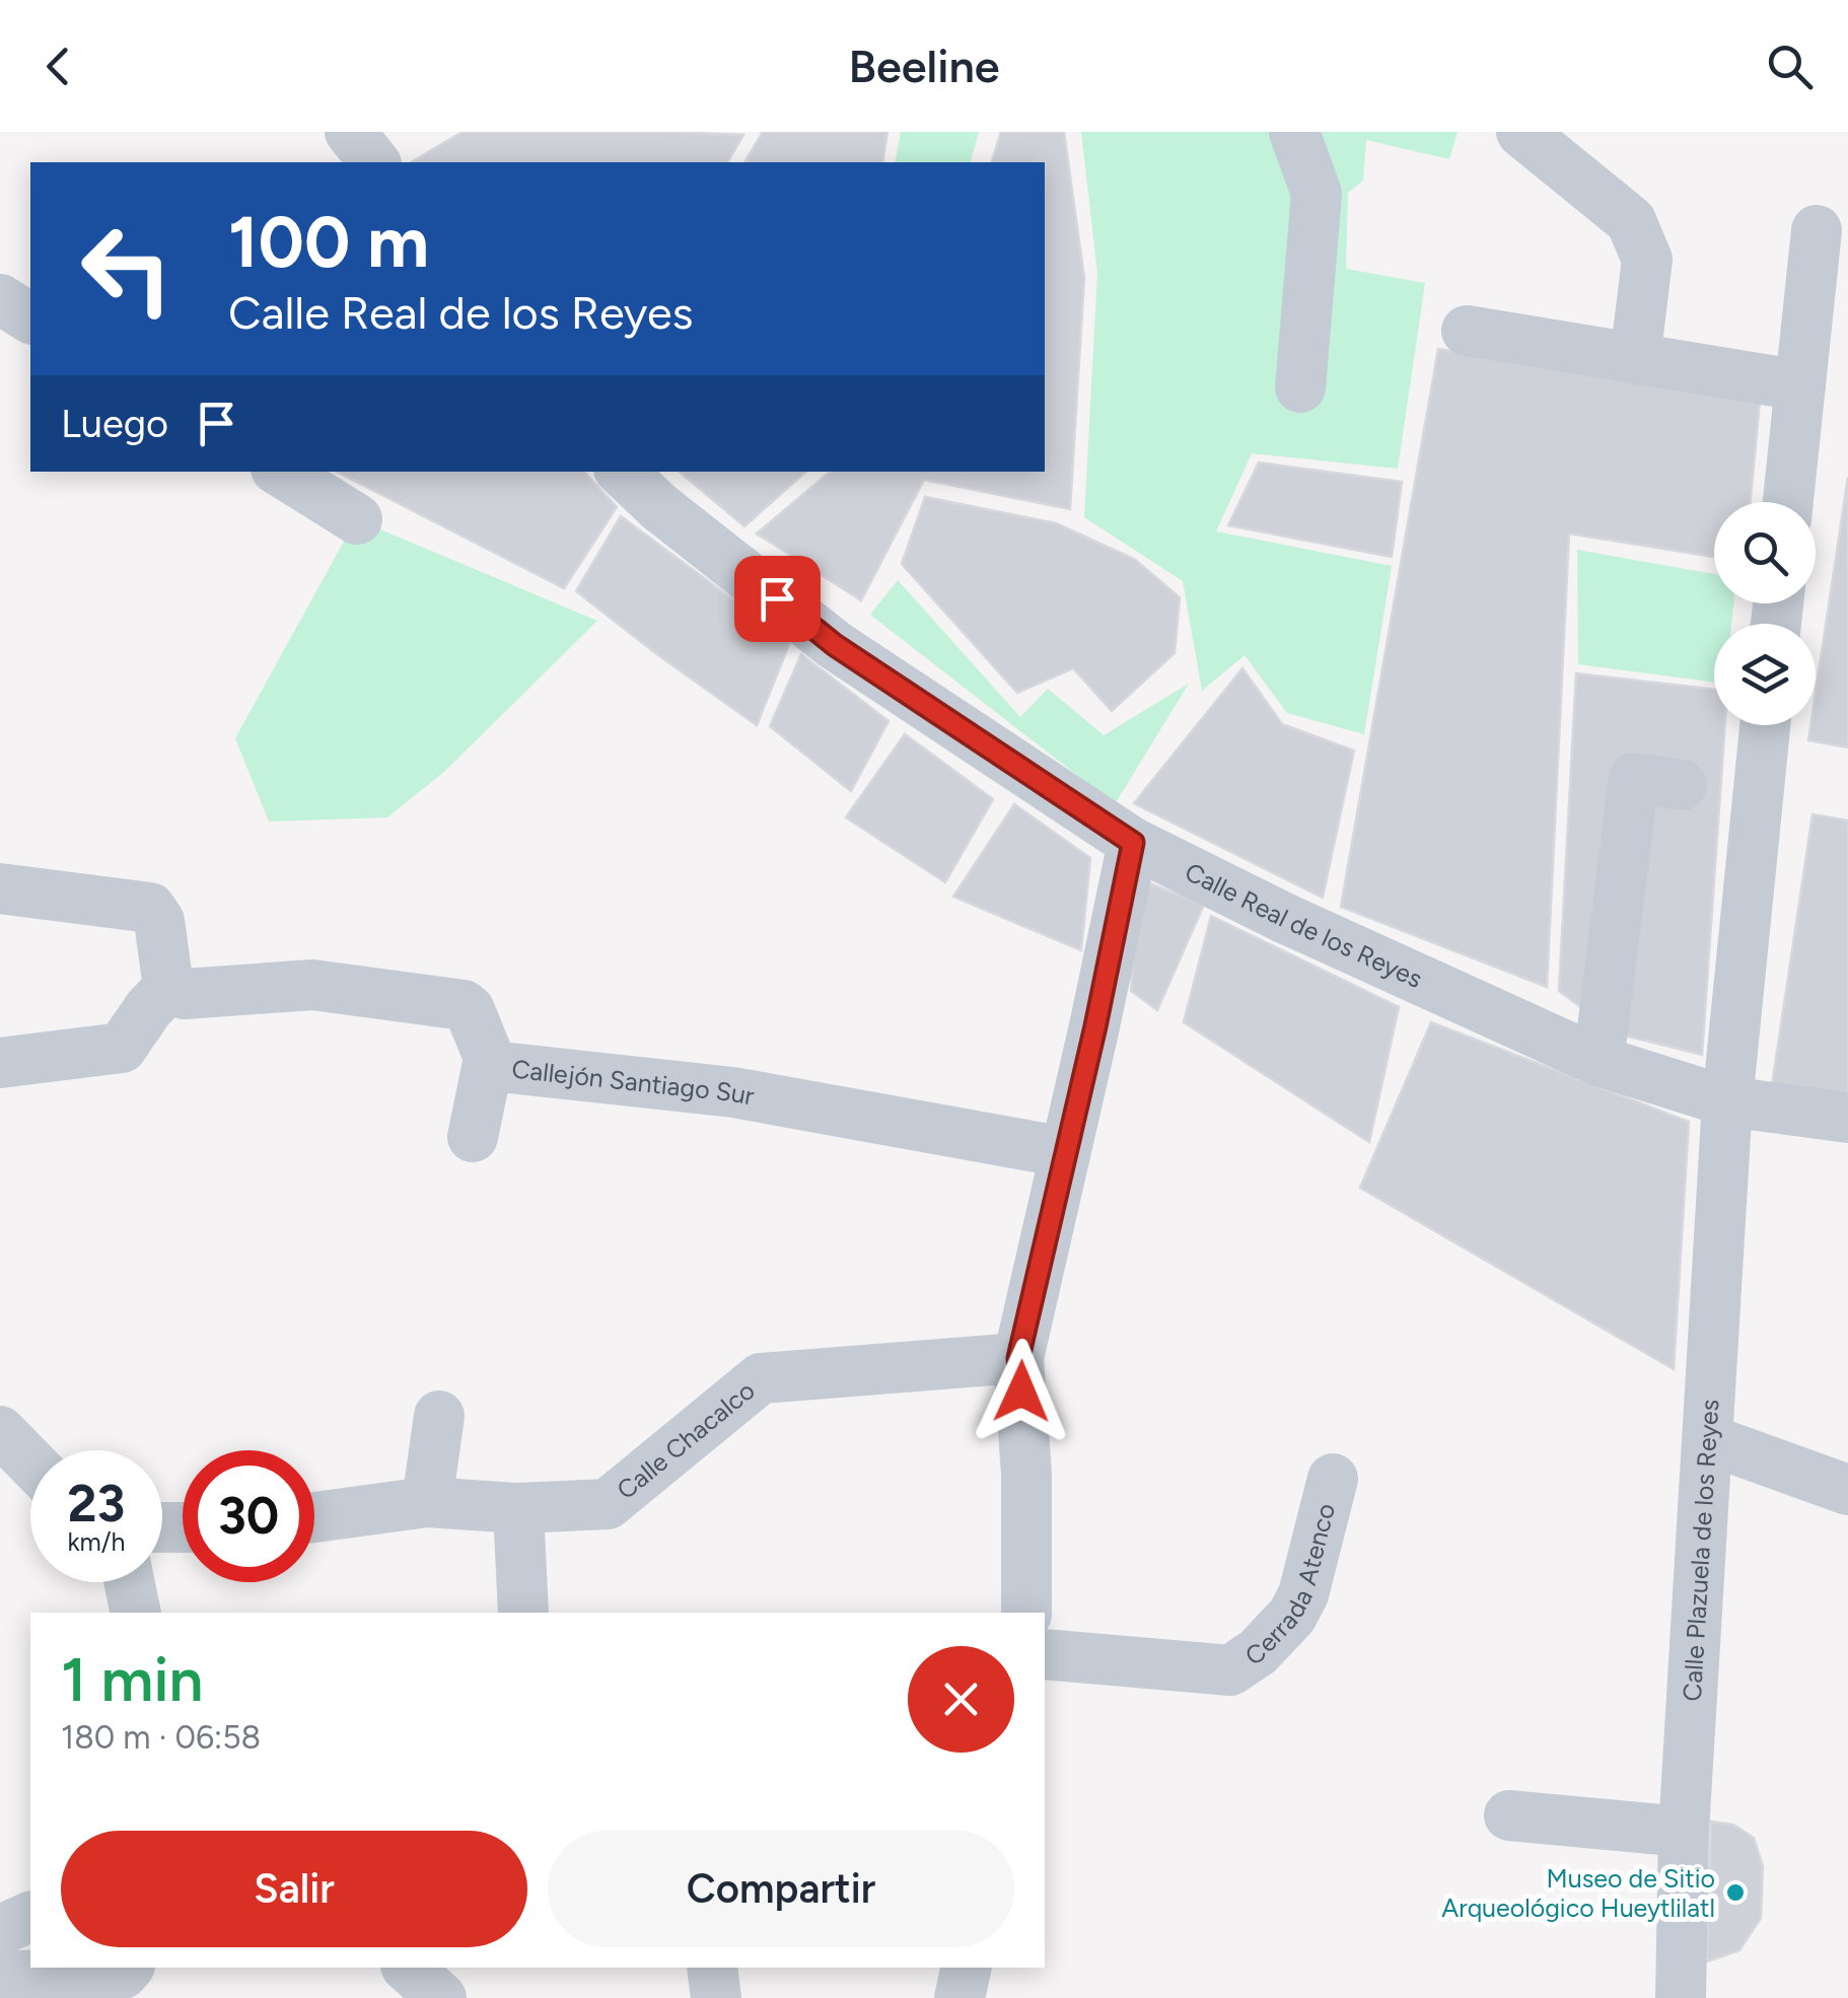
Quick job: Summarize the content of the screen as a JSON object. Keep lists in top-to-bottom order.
{
  "streets": {
    "street": [
      "Calle Real de los Reyes",
      "Callejón Santiago Sur",
      "Calle Chacalco",
      "Calle Plazuela de los Reyes",
      "Cerrada Atenco"
    ]
  },
  "crossings": [
    ["Calle Real de los Reyes", "Calle Plazuela de los Reyes"]
  ],
  "places": ["Museo de Sitio Arqueológico Hueytlilatl"],
  "page": {
    "header": "Beeline",
    "turn": ["100 m", "Calle Real de los Reyes"],
    "then": "Luego",
    "speed": "23 km/h",
    "limit": "30",
    "heading": ["1 min", "180 m · 06:58"],
    "buttons": ["Salir", "Compartir"]
  }
}
